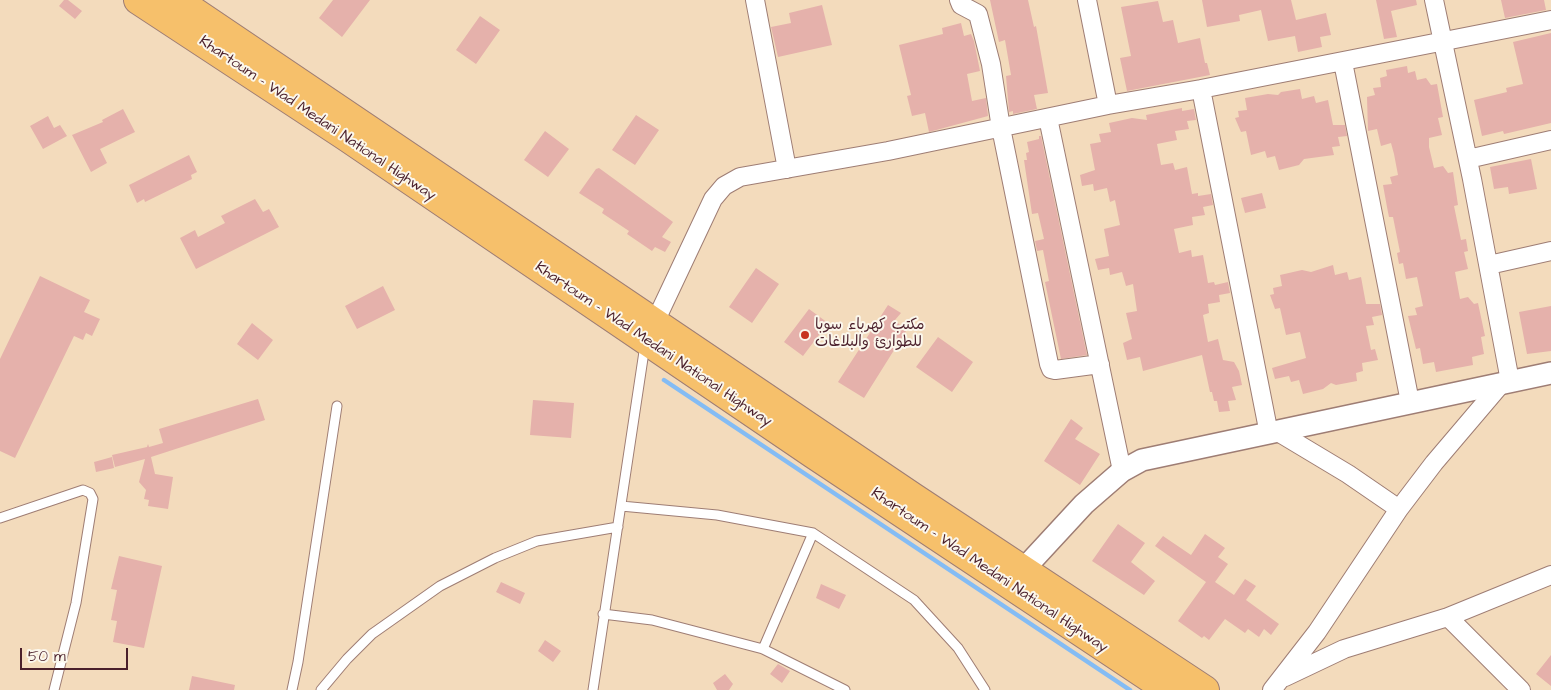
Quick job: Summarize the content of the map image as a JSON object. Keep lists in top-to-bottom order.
{
  "streets": {
    "highway": ["Khartoum - Wad Medani National Highway"]
  },
  "places": ["مكتب كهرباء سوبا للطوارئ والبلاغات"],
  "scale_bar": "50 m"
}
